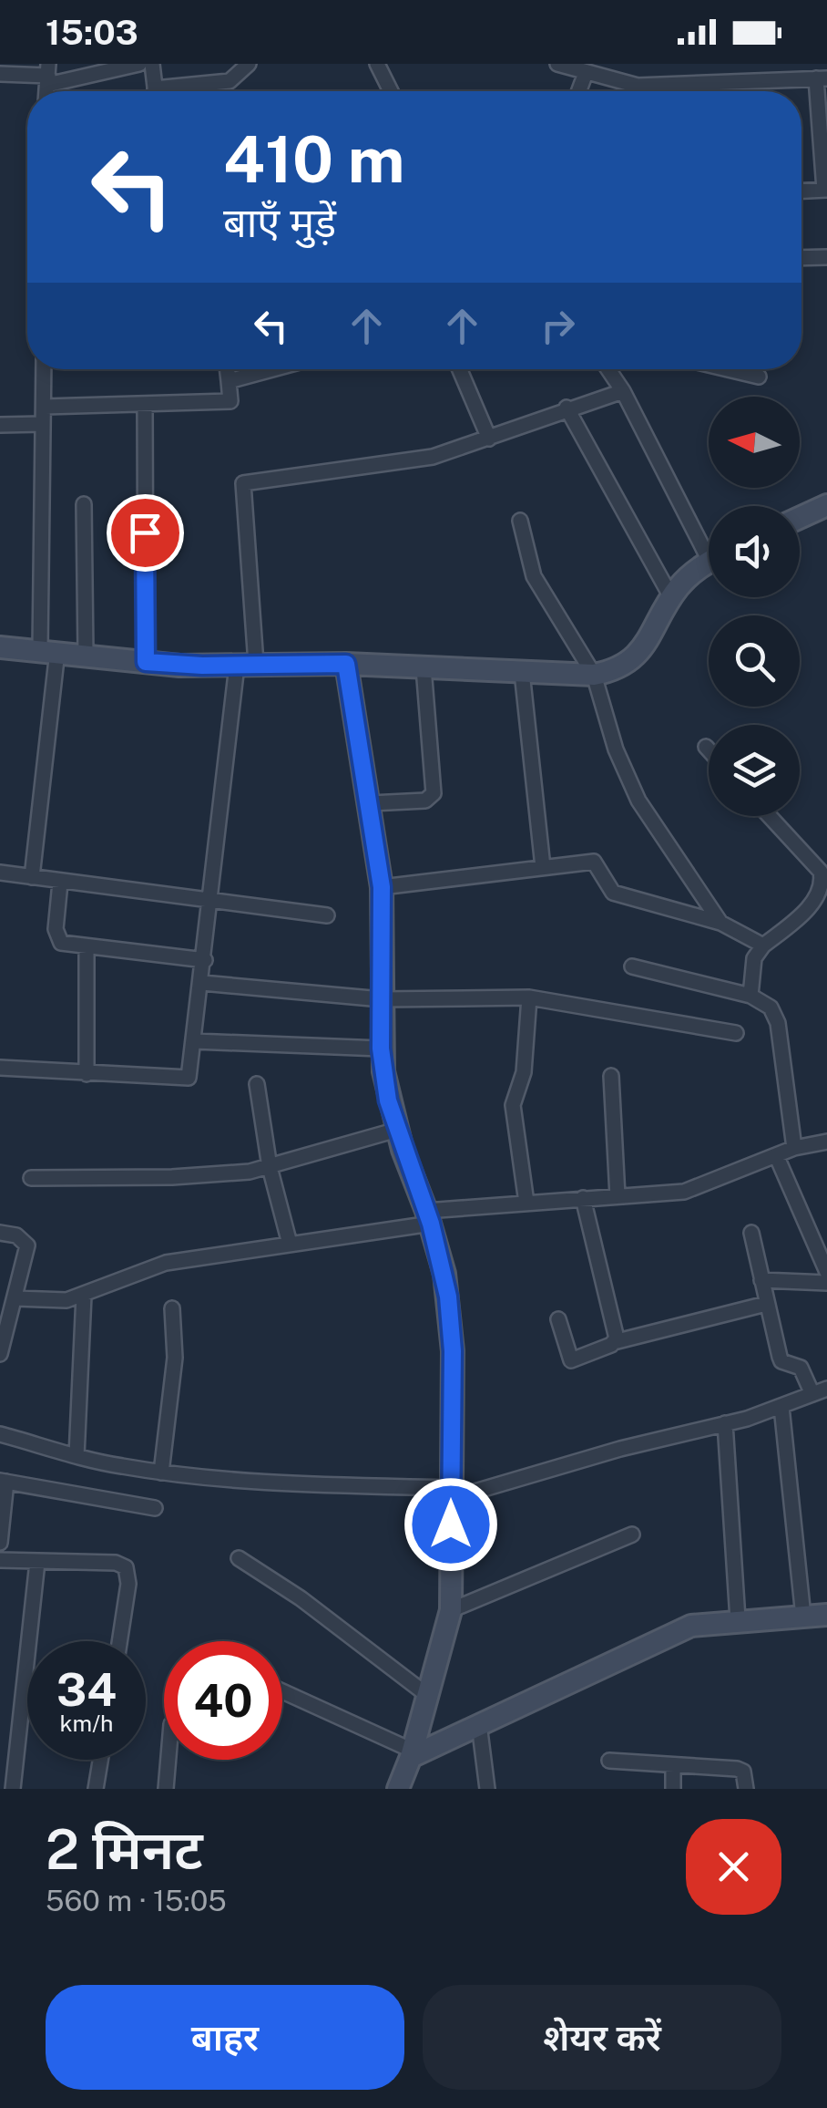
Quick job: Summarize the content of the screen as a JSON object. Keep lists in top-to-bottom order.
{
  "north": "left",
  "page": {
    "status": "15:03",
    "turn": ["410 m", "बाएँ मुड़ें"],
    "speed": "34 km/h",
    "limit": "40",
    "heading": ["2 मिनट", "560 m · 15:05"],
    "buttons": ["बाहर", "शेयर करें"]
  }
}
